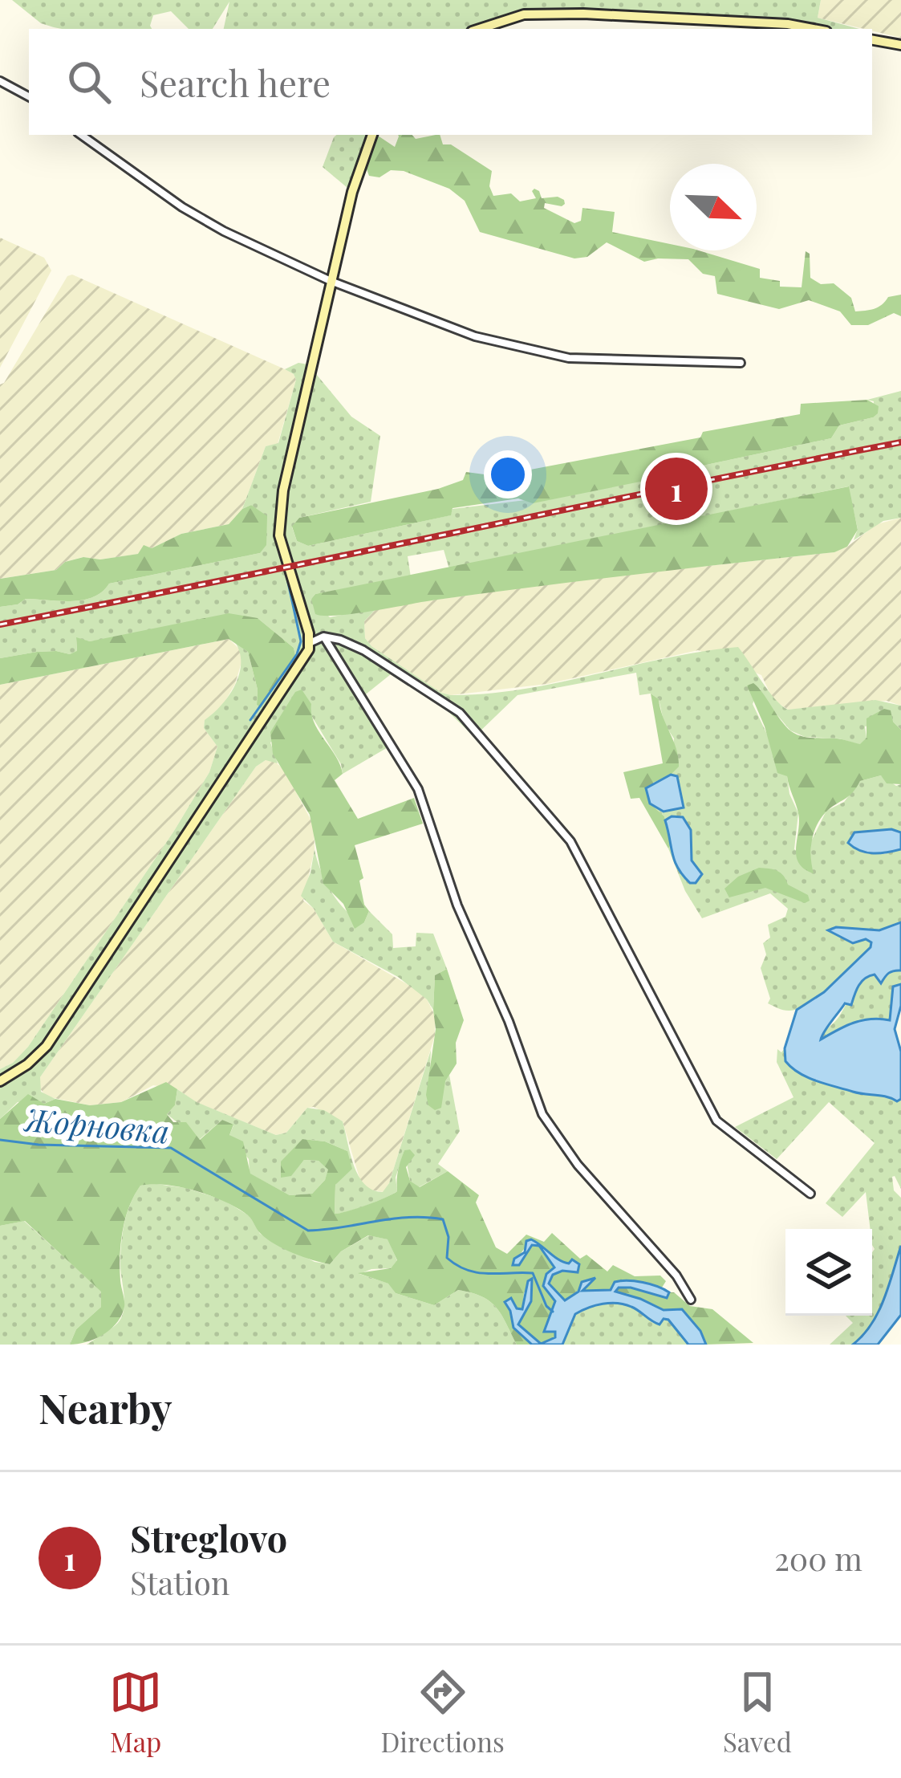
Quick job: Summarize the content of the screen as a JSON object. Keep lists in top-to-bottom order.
{
  "water": ["Жорновка"],
  "north": "bottom right",
  "page": {
    "search": "Search here",
    "pins": "1",
    "heading": "Nearby",
    "list": [
      {
        "mark": "1",
        "name": "Streglovo",
        "note": "Station",
        "value": "200 m"
      }
    ],
    "nav": ["Map", "Directions", "Saved"]
  }
}
